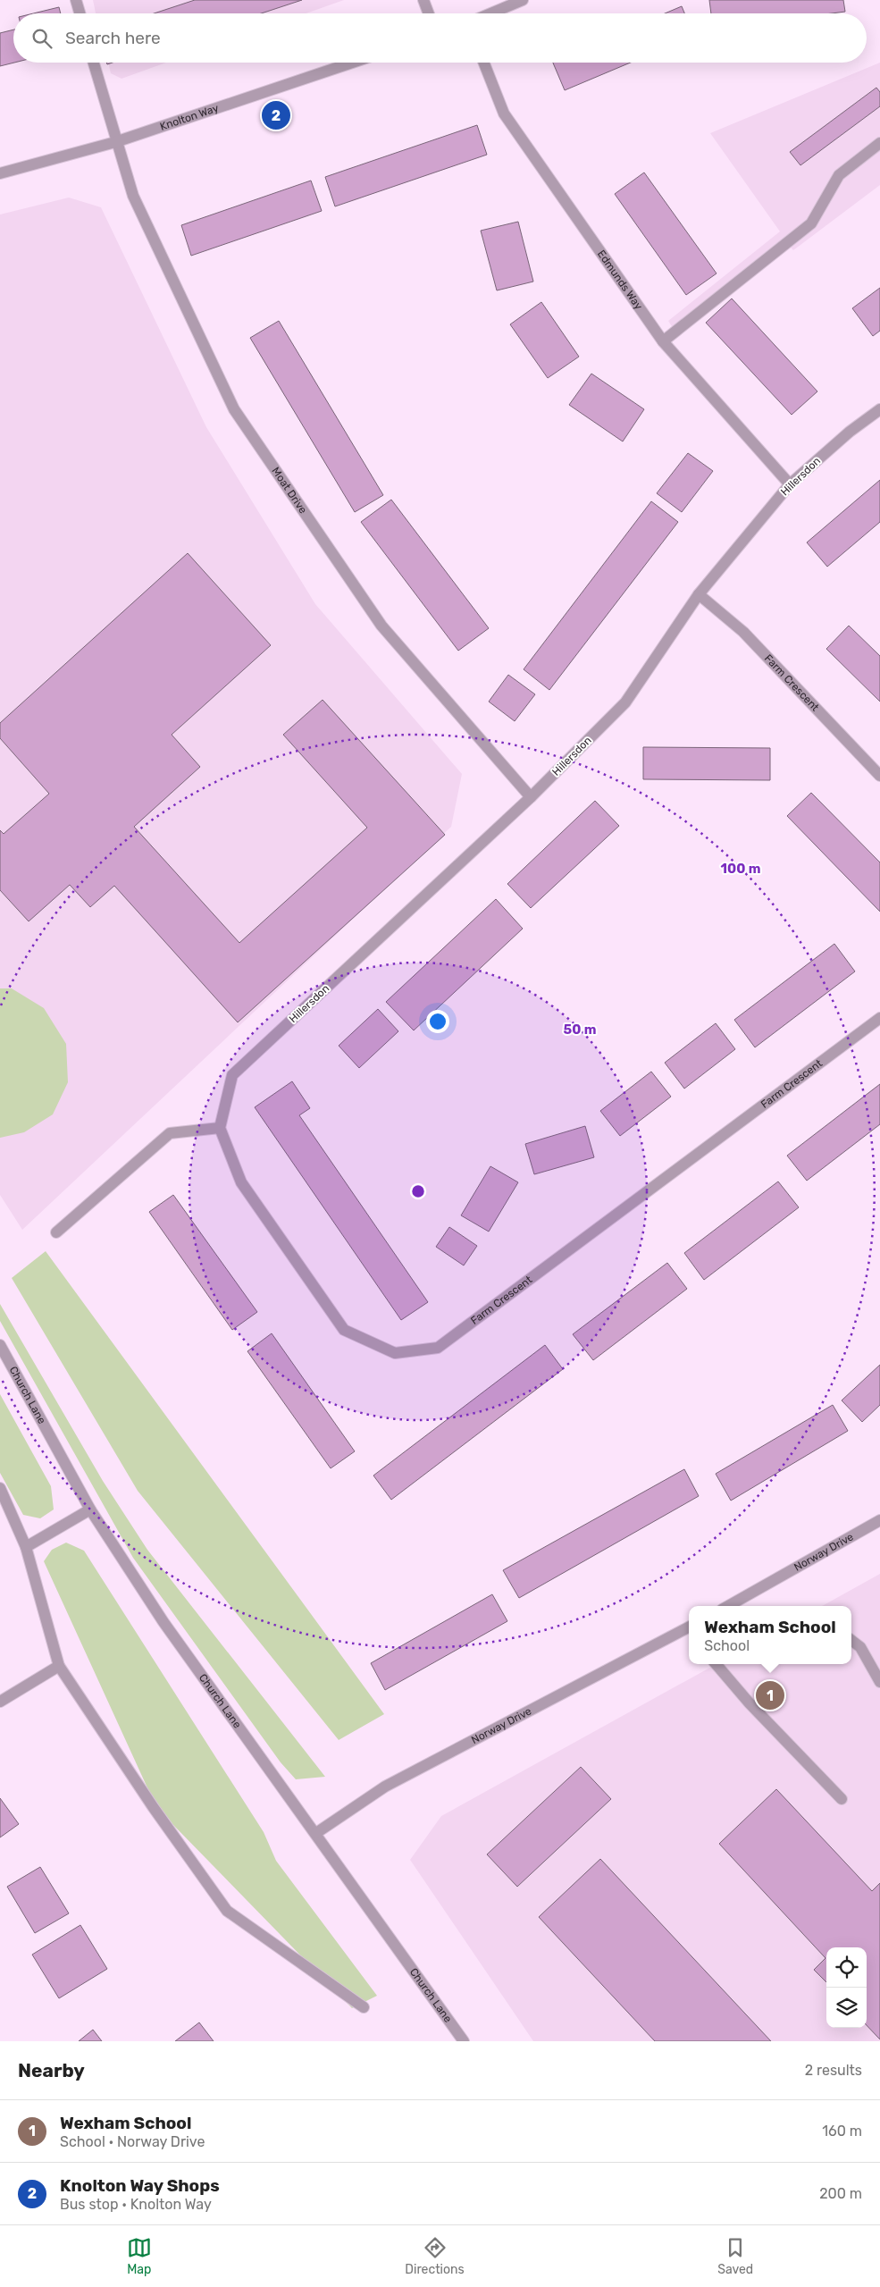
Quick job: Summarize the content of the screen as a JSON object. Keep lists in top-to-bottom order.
{
  "streets": {
    "street": [
      "Knolton Way",
      "Edmunds Way",
      "Hillersdon",
      "Moat Drive",
      "Farm Crescent",
      "Church Lane",
      "Norway Drive"
    ]
  },
  "crossings": [
    ["Knolton Way", "Moat Drive"],
    ["Edmunds Way", "Hillersdon"],
    ["Hillersdon", "Moat Drive"],
    ["Hillersdon", "Farm Crescent"],
    ["Church Lane", "Norway Drive"]
  ],
  "page": {
    "search": "Search here",
    "pins": ["2", "1"],
    "popup": ["Wexham School", "School"],
    "heading": ["Nearby", "2 results"],
    "list": [
      {
        "mark": "1",
        "name": "Wexham School",
        "note": "School · Norway Drive",
        "value": "160 m"
      },
      {
        "mark": "2",
        "name": "Knolton Way Shops",
        "note": "Bus stop · Knolton Way",
        "value": "200 m"
      }
    ],
    "nav": ["Map", "Directions", "Saved"]
  },
  "rings": ["100 m", "50 m"]
}
